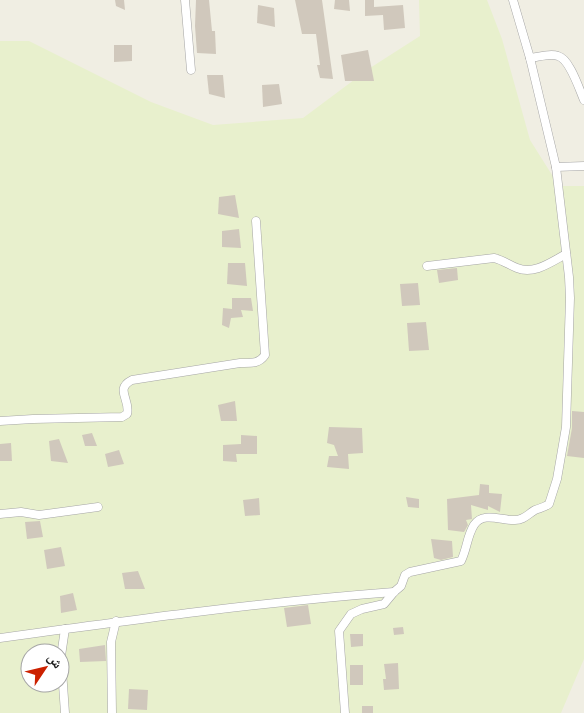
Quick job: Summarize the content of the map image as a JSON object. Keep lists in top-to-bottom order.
{
  "north": "top right"
}
